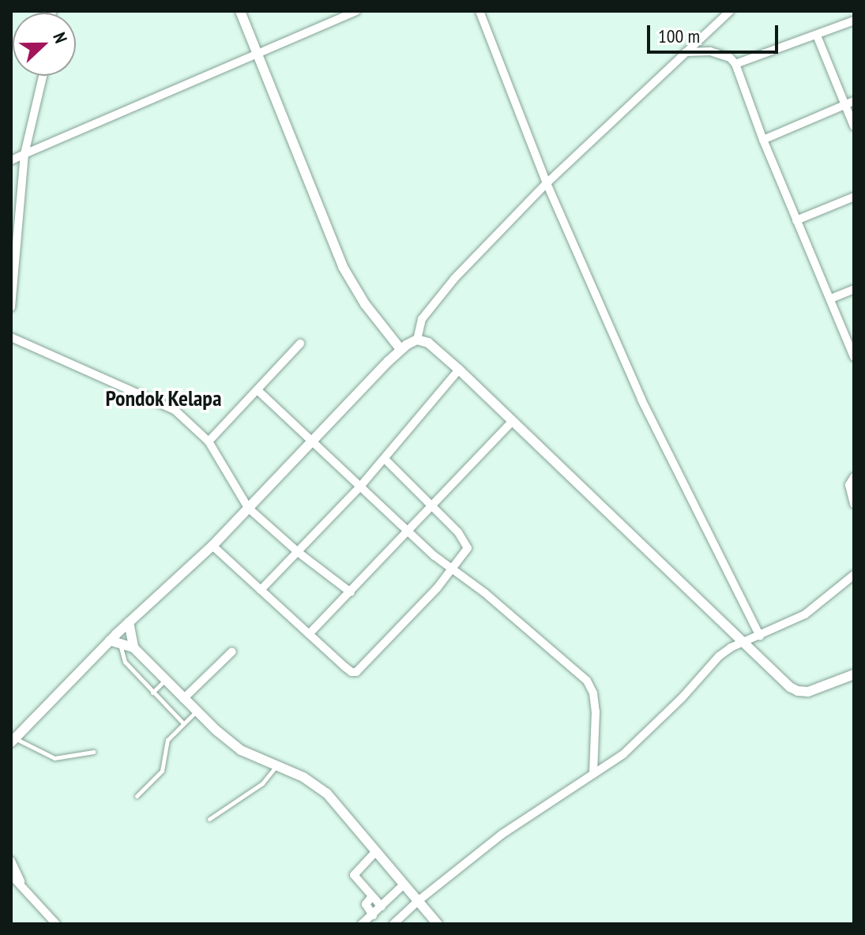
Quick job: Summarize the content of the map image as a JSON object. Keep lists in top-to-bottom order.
{
  "districts": ["Pondok Kelapa"],
  "scale_bar": "100 m",
  "north": "right"
}
